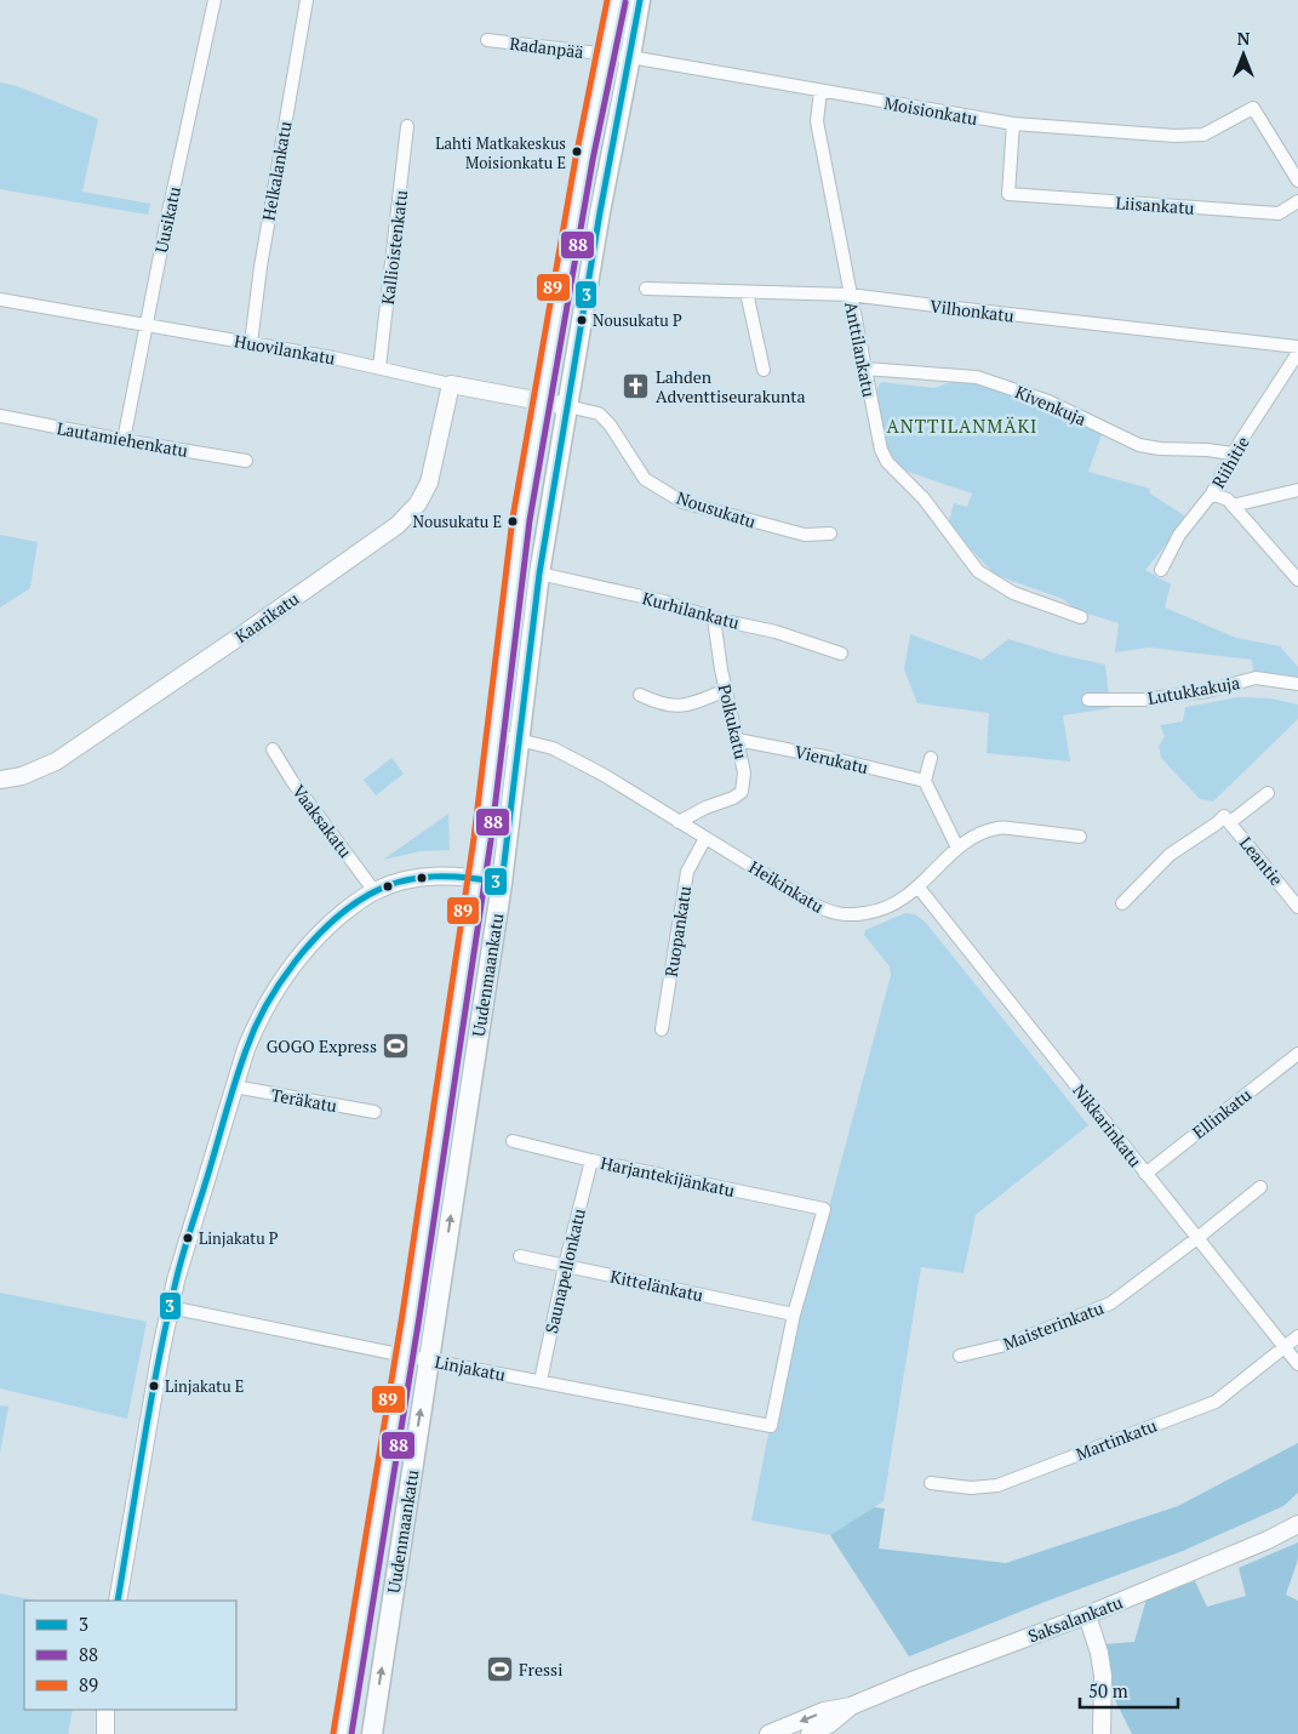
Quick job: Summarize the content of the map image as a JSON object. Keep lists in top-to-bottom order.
{
  "streets": {
    "main road": ["Uudenmaankatu"],
    "street": [
      "Radanpää",
      "Moisionkatu",
      "Helkalankatu",
      "Liisankatu",
      "Uusikatu",
      "Kallioistenkatu",
      "Vilhonkatu",
      "Huovilankatu",
      "Anttilankatu",
      "Kivenkuja",
      "Lautamiehenkatu",
      "Riihitie",
      "Nousukatu",
      "Kurhilankatu",
      "Kaarikatu",
      "Lutukkakuja",
      "Polkukatu",
      "Vierukatu",
      "Vaaksakatu",
      "Leantie",
      "Heikinkatu",
      "Ruopankatu",
      "Teräkatu",
      "Ellinkatu",
      "Nikkarinkatu",
      "Harjantekijänkatu",
      "Saunapellonkatu",
      "Kittelänkatu",
      "Maisterinkatu",
      "Linjakatu",
      "Martinkatu",
      "Saksalankatu"
    ]
  },
  "crossings": [
    ["Radanpää", "Moisionkatu"],
    ["Radanpää", "Uudenmaankatu"],
    ["Moisionkatu", "Liisankatu"],
    ["Moisionkatu", "Anttilankatu"],
    ["Moisionkatu", "Uudenmaankatu"],
    ["Helkalankatu", "Huovilankatu"],
    ["Uusikatu", "Huovilankatu"],
    ["Uusikatu", "Lautamiehenkatu"],
    ["Kallioistenkatu", "Huovilankatu"],
    ["Vilhonkatu", "Anttilankatu"],
    ["Huovilankatu", "Nousukatu"],
    ["Huovilankatu", "Kaarikatu"],
    ["Huovilankatu", "Uudenmaankatu"],
    ["Anttilankatu", "Kivenkuja"],
    ["Kivenkuja", "Riihitie"],
    ["Nousukatu", "Uudenmaankatu"],
    ["Kurhilankatu", "Polkukatu"],
    ["Kurhilankatu", "Uudenmaankatu"],
    ["Polkukatu", "Vierukatu"],
    ["Polkukatu", "Heikinkatu"],
    ["Heikinkatu", "Ruopankatu"],
    ["Heikinkatu", "Uudenmaankatu"],
    ["Heikinkatu", "Nikkarinkatu"],
    ["Uudenmaankatu", "Linjakatu"],
    ["Ellinkatu", "Nikkarinkatu"],
    ["Nikkarinkatu", "Maisterinkatu"],
    ["Nikkarinkatu", "Martinkatu"],
    ["Harjantekijänkatu", "Saunapellonkatu"],
    ["Harjantekijänkatu", "Kittelänkatu"],
    ["Harjantekijänkatu", "Linjakatu"],
    ["Saunapellonkatu", "Kittelänkatu"],
    ["Saunapellonkatu", "Linjakatu"],
    ["Kittelänkatu", "Linjakatu"]
  ],
  "districts": ["ANTTILANMÄKI"],
  "places": {
    "other": [
      "Lahti Matkakeskus Moisionkatu E",
      "Nousukatu P",
      "Nousukatu E",
      "Linjakatu P",
      "Linjakatu E"
    ],
    "church": ["Lahden Adventtiseurakunta"],
    "sports": ["GOGO Express", "Fressi"]
  },
  "lines": ["transit line 3", "transit line 89", "transit line 88"],
  "legend": ["3", "88", "89"],
  "scale_bar": "50 m",
  "north": "top"
}
